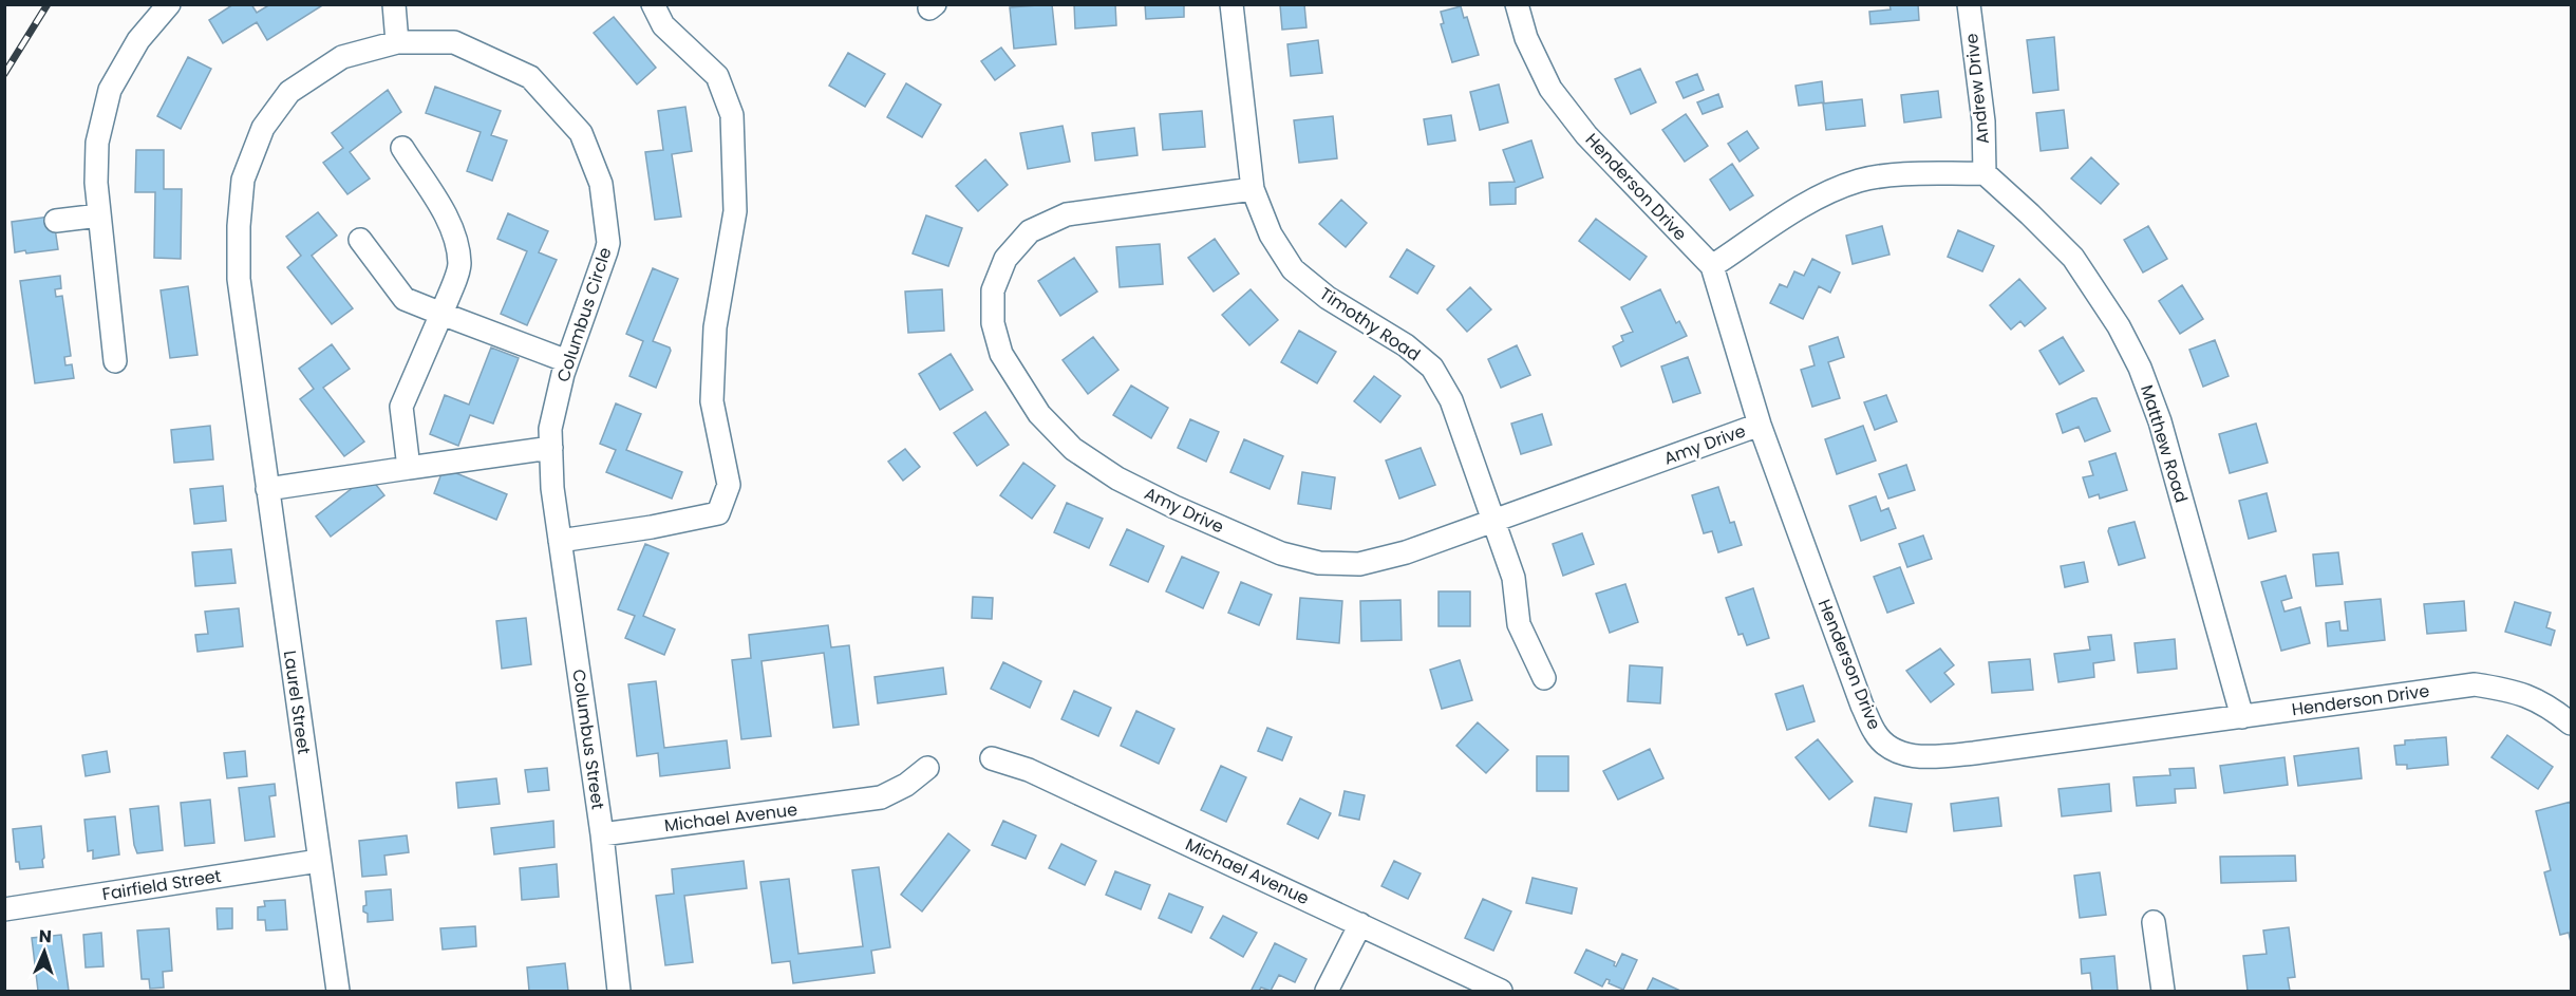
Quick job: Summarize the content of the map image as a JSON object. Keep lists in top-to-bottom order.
{
  "streets": {
    "street": [
      "Andrew Drive",
      "Henderson Drive",
      "Columbus Circle",
      "Timothy Road",
      "Matthew Road",
      "Amy Drive",
      "Laurel Street",
      "Columbus Street",
      "Michael Avenue",
      "Fairfield Street"
    ]
  },
  "crossings": [
    ["Andrew Drive", "Matthew Road"],
    ["Henderson Drive", "Matthew Road"],
    ["Henderson Drive", "Amy Drive"],
    ["Columbus Circle", "Laurel Street"],
    ["Columbus Circle", "Columbus Street"],
    ["Timothy Road", "Amy Drive"],
    ["Laurel Street", "Fairfield Street"],
    ["Columbus Street", "Michael Avenue"]
  ],
  "north": "top"
}
